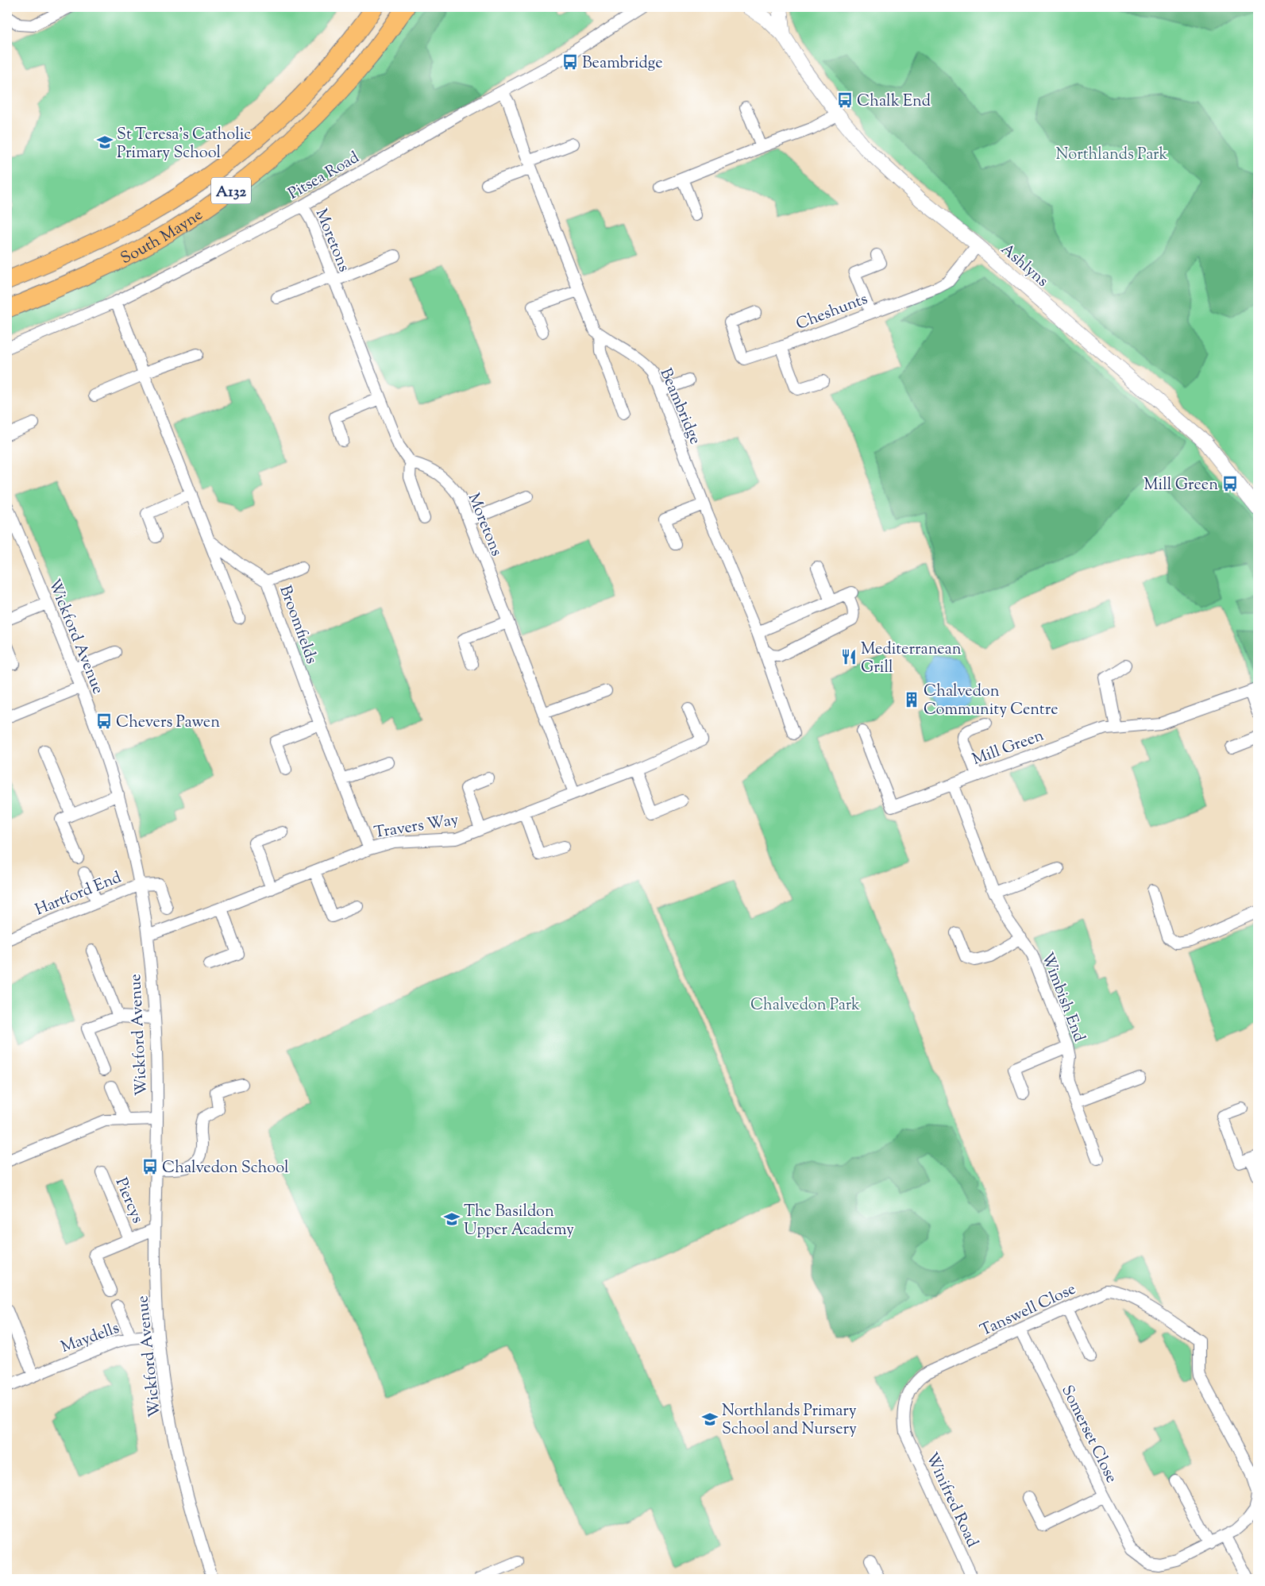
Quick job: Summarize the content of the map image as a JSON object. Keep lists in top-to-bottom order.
{
  "streets": {
    "main road": ["A132", "South Mayne"],
    "street": [
      "Pitsea Road",
      "Moretons",
      "Ashlyns",
      "Cheshunts",
      "Beambridge",
      "Broomfields",
      "Wickford Avenue",
      "Mill Green",
      "Travers Way",
      "Hartford End",
      "Wimbish End",
      "Piercys",
      "Tanswell Close",
      "Maydells",
      "Somerset Close",
      "Winifred Road"
    ]
  },
  "crossings": [
    ["Pitsea Road", "Moretons"],
    ["Pitsea Road", "Beambridge"],
    ["Moretons", "Travers Way"],
    ["Ashlyns", "Cheshunts"],
    ["Broomfields", "Travers Way"],
    ["Wickford Avenue", "Travers Way"],
    ["Wickford Avenue", "Hartford End"],
    ["Wickford Avenue", "Piercys"],
    ["Wickford Avenue", "Maydells"],
    ["Mill Green", "Wimbish End"],
    ["Tanswell Close", "Somerset Close"],
    ["Tanswell Close", "Winifred Road"]
  ],
  "parks": ["Northlands Park", "Chalvedon Park"],
  "places": {
    "bus stop": [
      "Beambridge",
      "Chalk End",
      "Mill Green",
      "Chevers Pawen",
      "Chalvedon School"
    ],
    "school or university": ["St Teresa's Catholic Primary School", "The Basildon Upper Academy", "Northlands Primary School and Nursery"],
    "restaurant": ["Mediterranean Grill"],
    "building": ["Chalvedon Community Centre"]
  }
}
